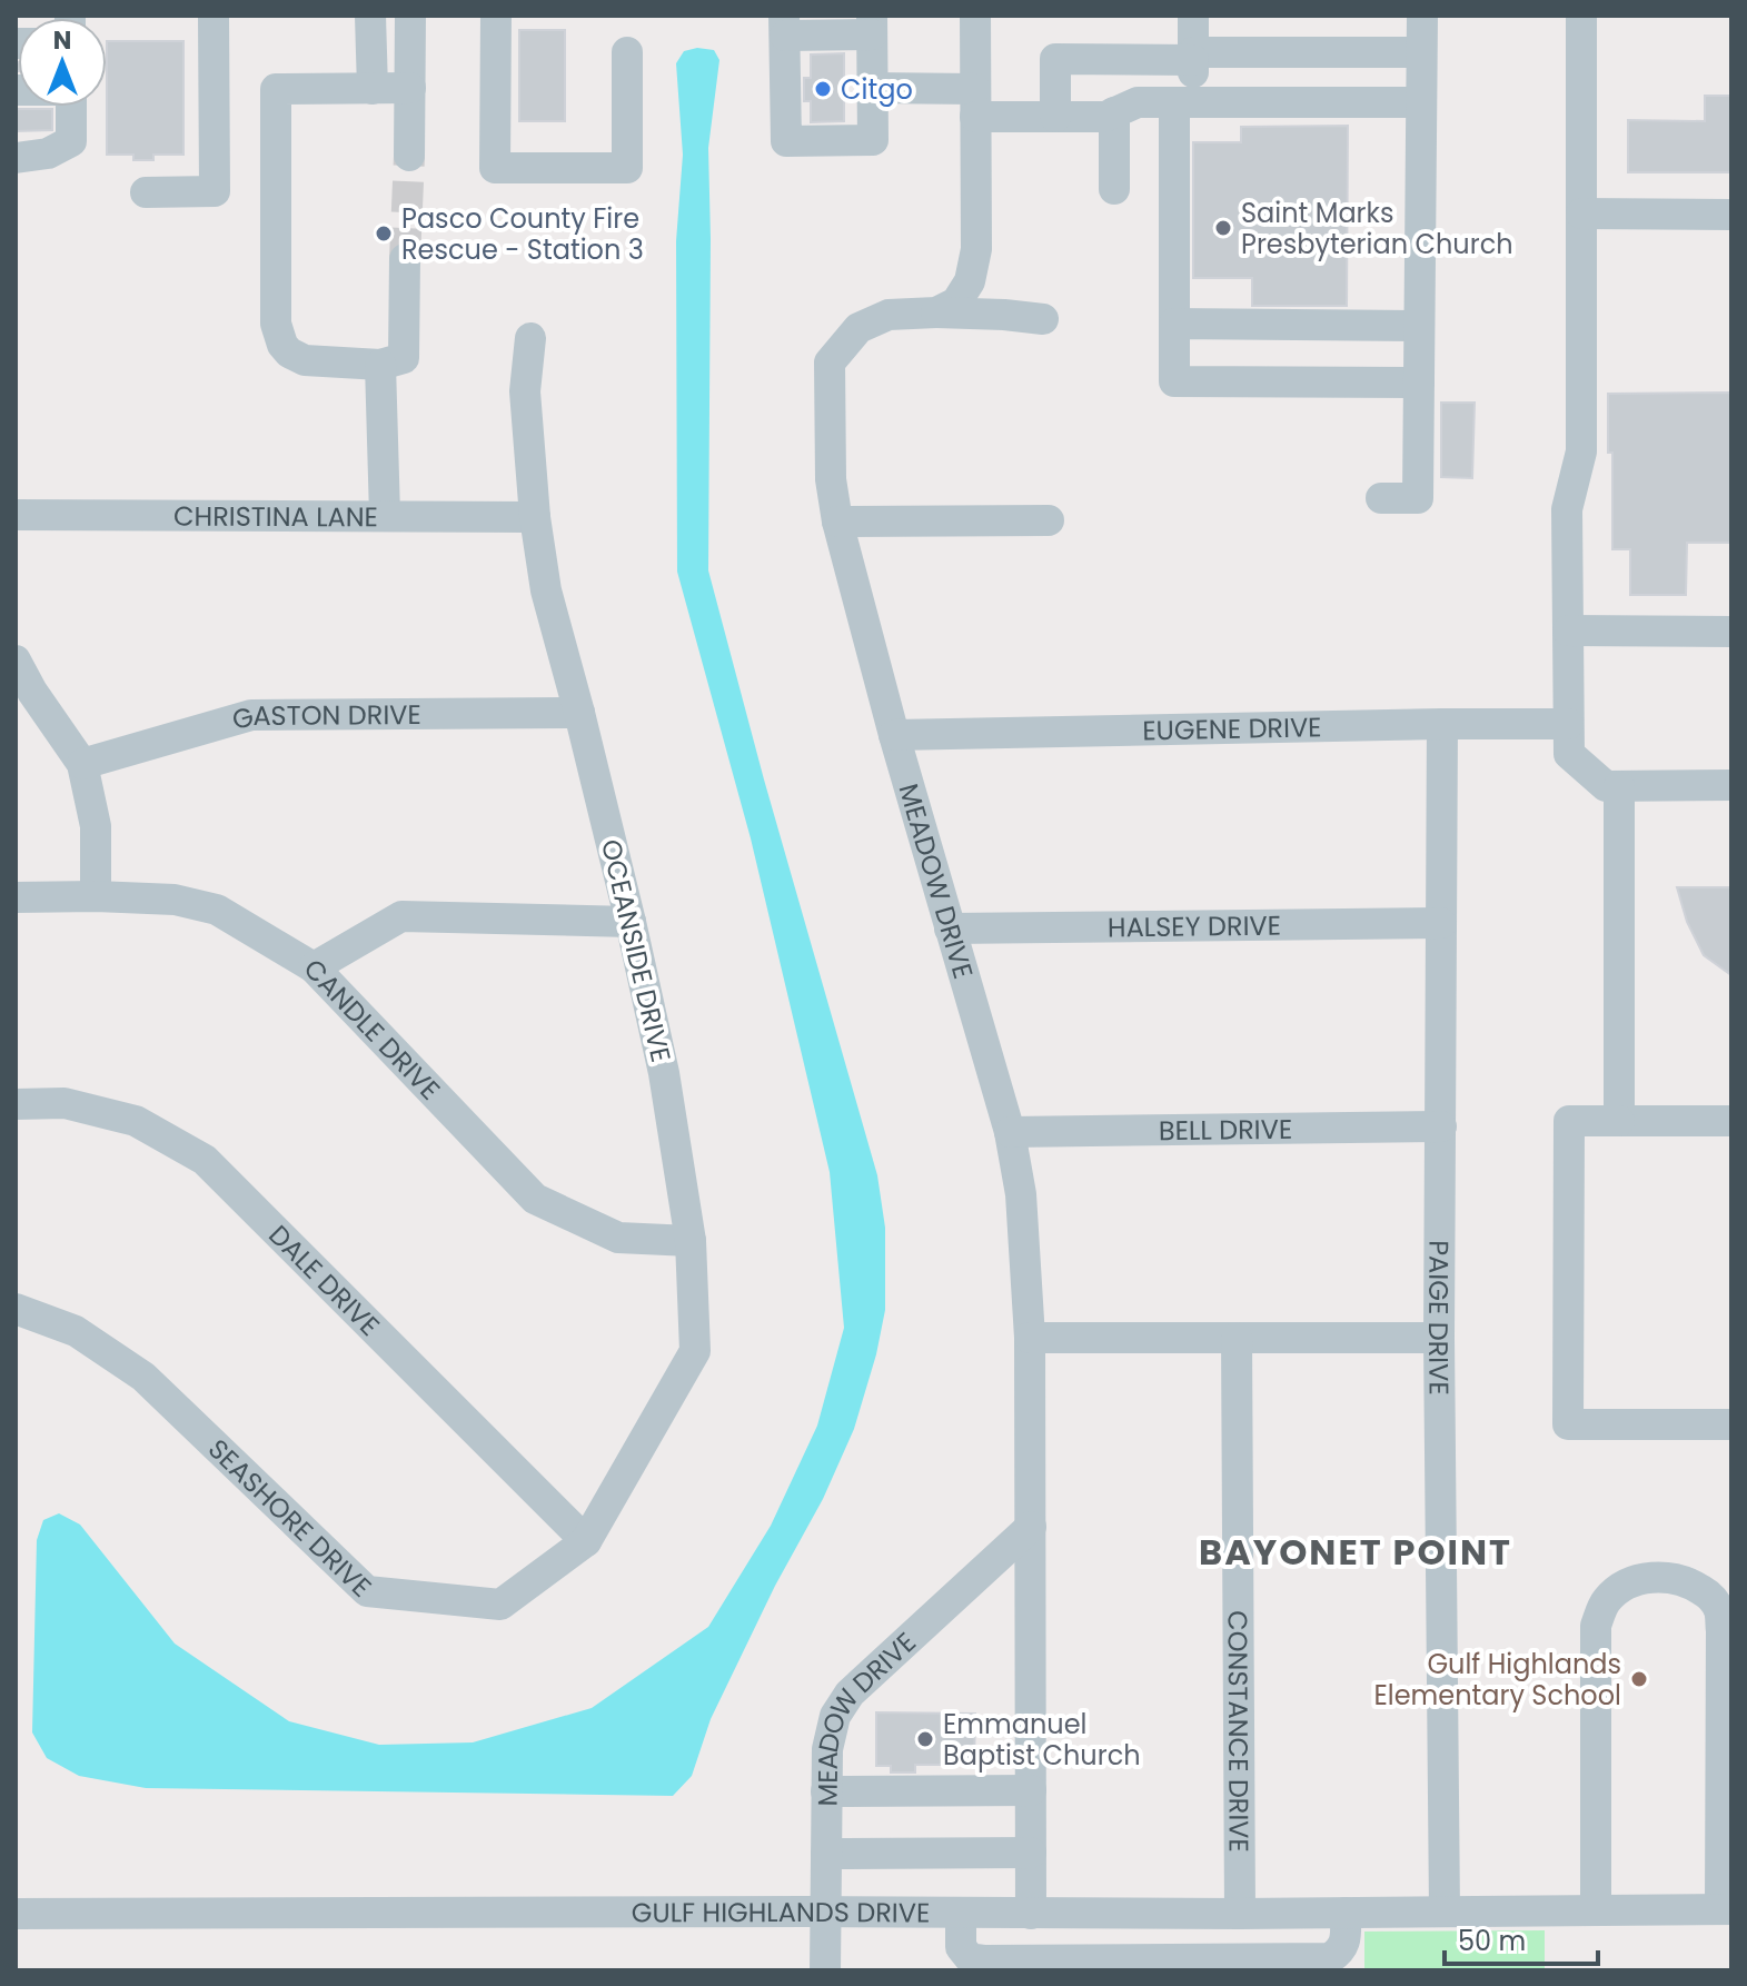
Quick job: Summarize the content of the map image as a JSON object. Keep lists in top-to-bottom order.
{
  "streets": {
    "street": [
      "CHRISTINA LANE",
      "GASTON DRIVE",
      "EUGENE DRIVE",
      "MEADOW DRIVE",
      "HALSEY DRIVE",
      "OCEANSIDE DRIVE",
      "CANDLE DRIVE",
      "BELL DRIVE",
      "DALE DRIVE",
      "PAIGE DRIVE",
      "SEASHORE DRIVE",
      "CONSTANCE DRIVE",
      "GULF HIGHLANDS DRIVE"
    ]
  },
  "crossings": [
    ["CHRISTINA LANE", "OCEANSIDE DRIVE"],
    ["GASTON DRIVE", "OCEANSIDE DRIVE"],
    ["EUGENE DRIVE", "MEADOW DRIVE"],
    ["EUGENE DRIVE", "PAIGE DRIVE"],
    ["MEADOW DRIVE", "HALSEY DRIVE"],
    ["MEADOW DRIVE", "BELL DRIVE"],
    ["MEADOW DRIVE", "GULF HIGHLANDS DRIVE"],
    ["HALSEY DRIVE", "PAIGE DRIVE"],
    ["OCEANSIDE DRIVE", "CANDLE DRIVE"],
    ["OCEANSIDE DRIVE", "DALE DRIVE"],
    ["OCEANSIDE DRIVE", "SEASHORE DRIVE"],
    ["BELL DRIVE", "PAIGE DRIVE"],
    ["DALE DRIVE", "SEASHORE DRIVE"],
    ["PAIGE DRIVE", "GULF HIGHLANDS DRIVE"],
    ["CONSTANCE DRIVE", "GULF HIGHLANDS DRIVE"]
  ],
  "districts": ["BAYONET POINT"],
  "places": [
    "Citgo",
    "Saint Marks Presbyterian Church",
    "Pasco County Fire Rescue - Station 3",
    "Gulf Highlands Elementary School",
    "Emmanuel Baptist Church"
  ],
  "scale_bar": "50 m",
  "north": "top"
}
